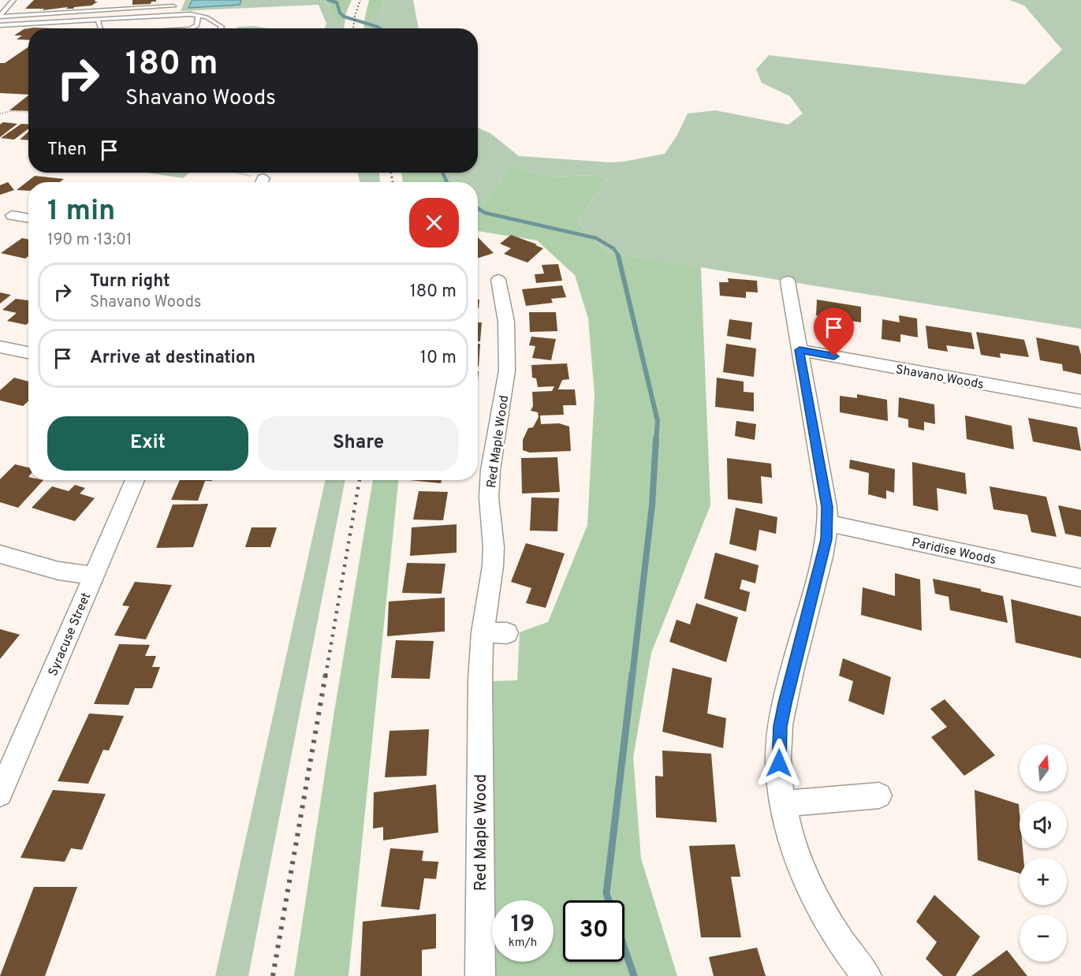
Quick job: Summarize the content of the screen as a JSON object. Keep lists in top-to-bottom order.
{
  "streets": {
    "street": [
      "Shavano Woods",
      "Red Maple Wood",
      "Paridise Woods",
      "Syracuse Street"
    ]
  },
  "north": "top",
  "page": {
    "turn": ["180 m", "Shavano Woods"],
    "then": "Then",
    "heading": ["1 min", "190 m · 13:01"],
    "list": [
      {
        "name": "Turn right",
        "note": "Shavano Woods",
        "value": "180 m"
      },
      {
        "name": "Arrive at destination",
        "value": "10 m"
      }
    ],
    "buttons": ["Exit", "Share"],
    "map_buttons": ["+", "−"],
    "speed": "19 km/h",
    "limit": "30"
  }
}
